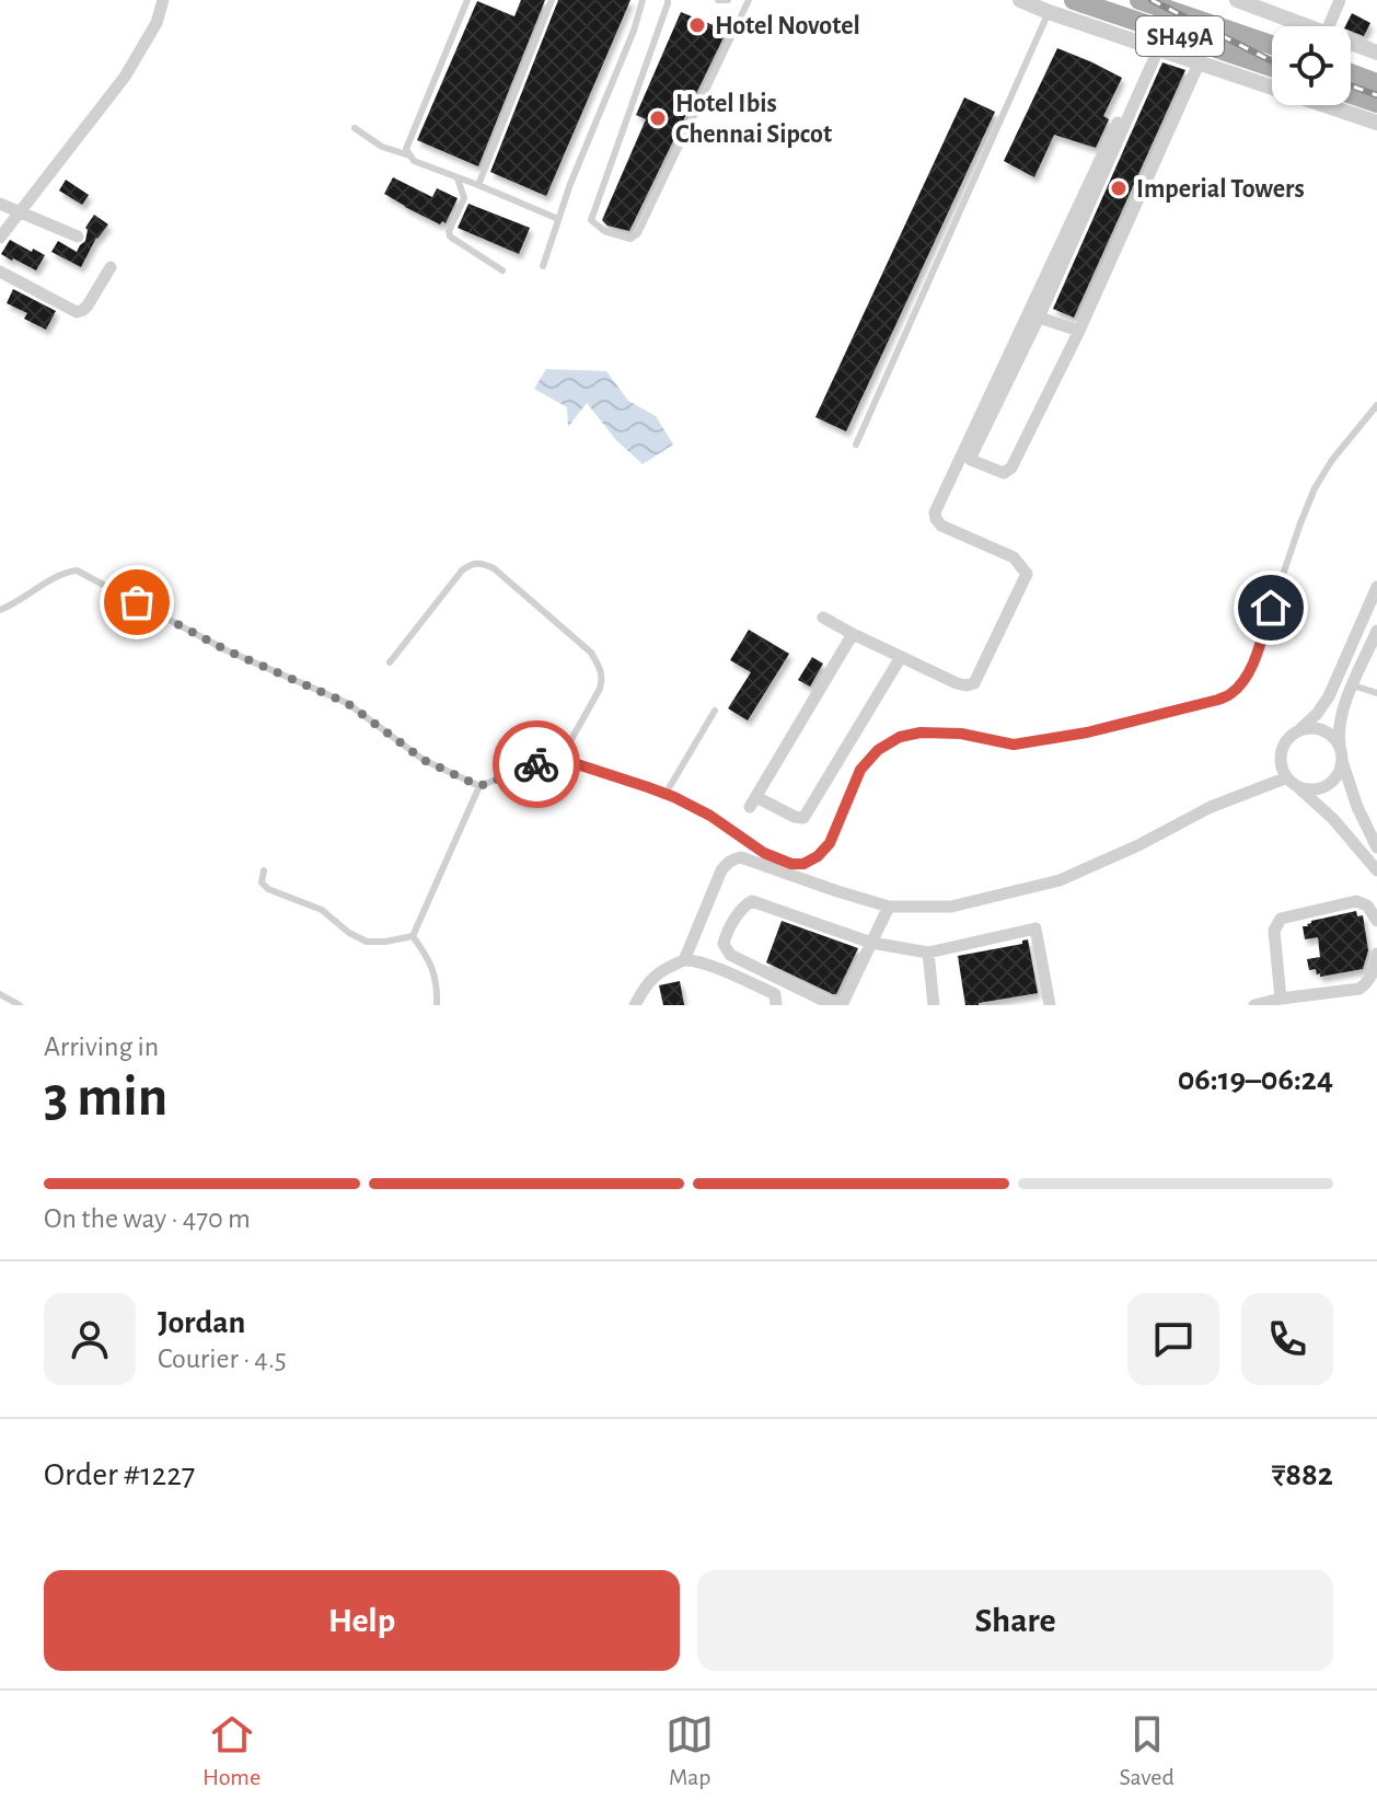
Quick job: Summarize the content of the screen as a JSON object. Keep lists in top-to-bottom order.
{
  "streets": {
    "main road": ["SH49A"]
  },
  "places": ["Hotel Novotel", "Hotel Ibis Chennai Sipcot", "Imperial Towers"],
  "page": {
    "heading": ["3 min", "Arriving in", "06:19–06:24"],
    "panel": [
      "Jordan",
      "Courier · 4.5",
      "Order #1227",
      "₹882"
    ],
    "bar": "On the way · 470 m",
    "buttons": ["Help", "Share"],
    "tabs": ["Home", "Map", "Saved"]
  }
}
